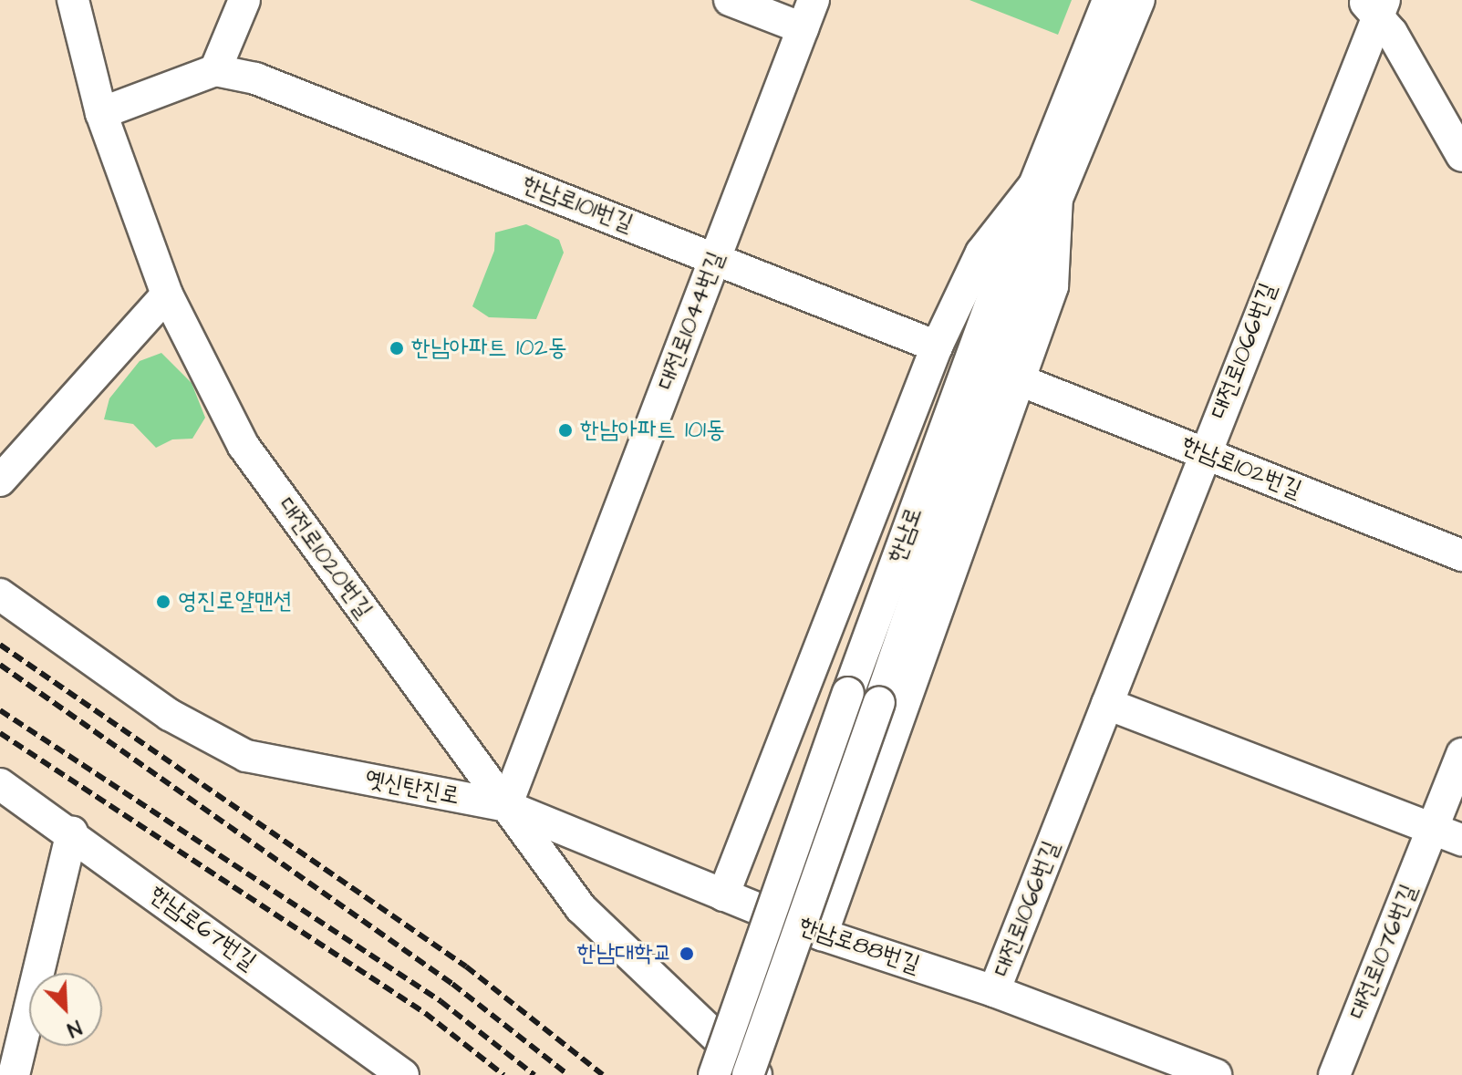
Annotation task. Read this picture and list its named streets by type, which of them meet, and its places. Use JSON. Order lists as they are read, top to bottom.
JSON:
{
  "streets": {
    "street": [
      "한남로101번길",
      "대전로1044번길",
      "대전로1066번길",
      "한남로102번길",
      "한남로",
      "대전로1020번길",
      "옛신탄진로",
      "한남로67번길",
      "한남로88번길",
      "대전로1076번길"
    ]
  },
  "crossings": [
    ["한남로101번길", "대전로1044번길"],
    ["대전로1044번길", "대전로1020번길"],
    ["대전로1044번길", "옛신탄진로"],
    ["대전로1044번길", "한남로88번길"],
    ["대전로1066번길", "한남로102번길"],
    ["대전로1066번길", "한남로88번길"],
    ["대전로1020번길", "옛신탄진로"],
    ["대전로1020번길", "한남로88번길"],
    ["옛신탄진로", "한남로88번길"]
  ],
  "places": [
    "한남아파트 102동",
    "한남아파트 101동",
    "영진로얄맨션",
    "한남대학교"
  ],
  "north": "bottom right"
}
